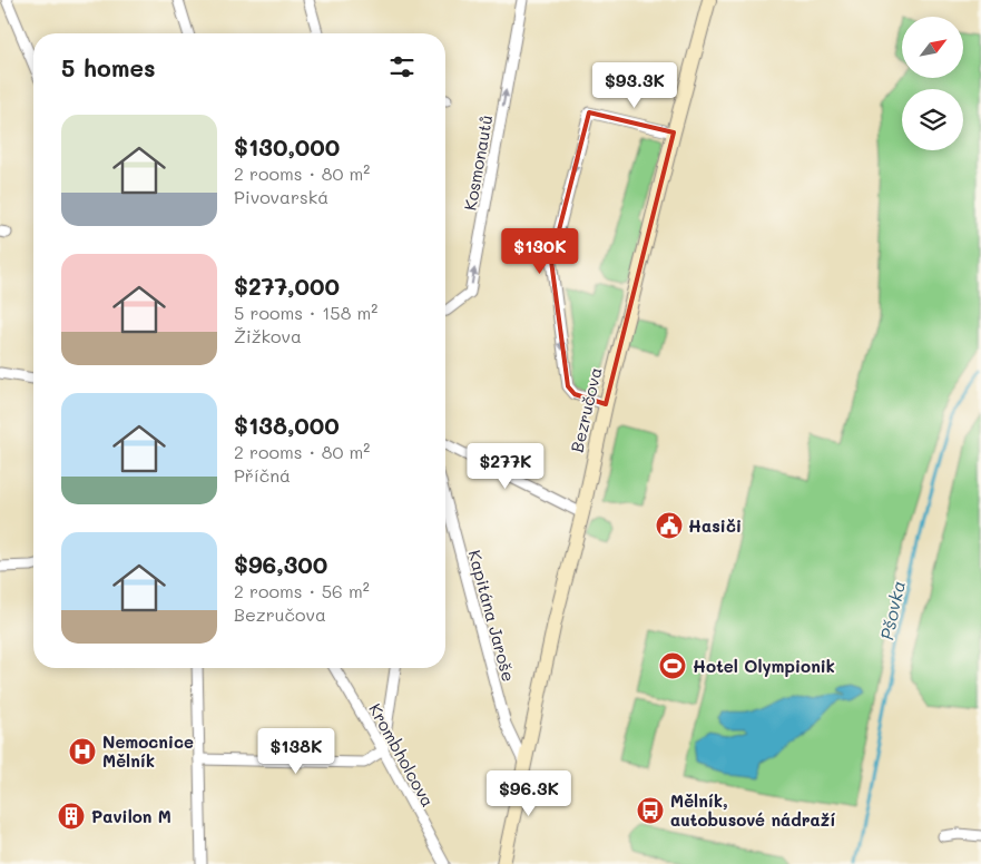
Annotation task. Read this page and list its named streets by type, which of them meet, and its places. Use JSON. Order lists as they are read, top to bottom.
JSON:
{
  "streets": {
    "street": [
      "Kosmonautů",
      "Bezručova",
      "Kapitána Jaroše",
      "Krombholcova"
    ]
  },
  "crossings": [
    ["Bezručova", "Kapitána Jaroše"]
  ],
  "one_way": ["Kosmonautů"],
  "water": ["Pšovka"],
  "places": {
    "public building": ["Hasiči"],
    "sports": ["Hotel Olympionik"],
    "hospital": ["Nemocnice Mělník"],
    "bus stop": ["Mělník, autobusové nádraží"],
    "building": ["Pavilon M"]
  },
  "north": "top right",
  "page": {
    "heading": "5 homes",
    "price": [
      "$93.3K",
      "$130K",
      "$277K",
      "$138K",
      "$96.3K"
    ],
    "list": [
      {
        "name": "$130,000",
        "note": "2 rooms · 80 m² · Pivovarská"
      },
      {
        "name": "$277,000",
        "note": "5 rooms · 158 m² · Žižkova"
      },
      {
        "name": "$138,000",
        "note": "2 rooms · 80 m² · Příčná"
      },
      {
        "name": "$96,300",
        "note": "2 rooms · 56 m² · Bezručova"
      }
    ]
  }
}
